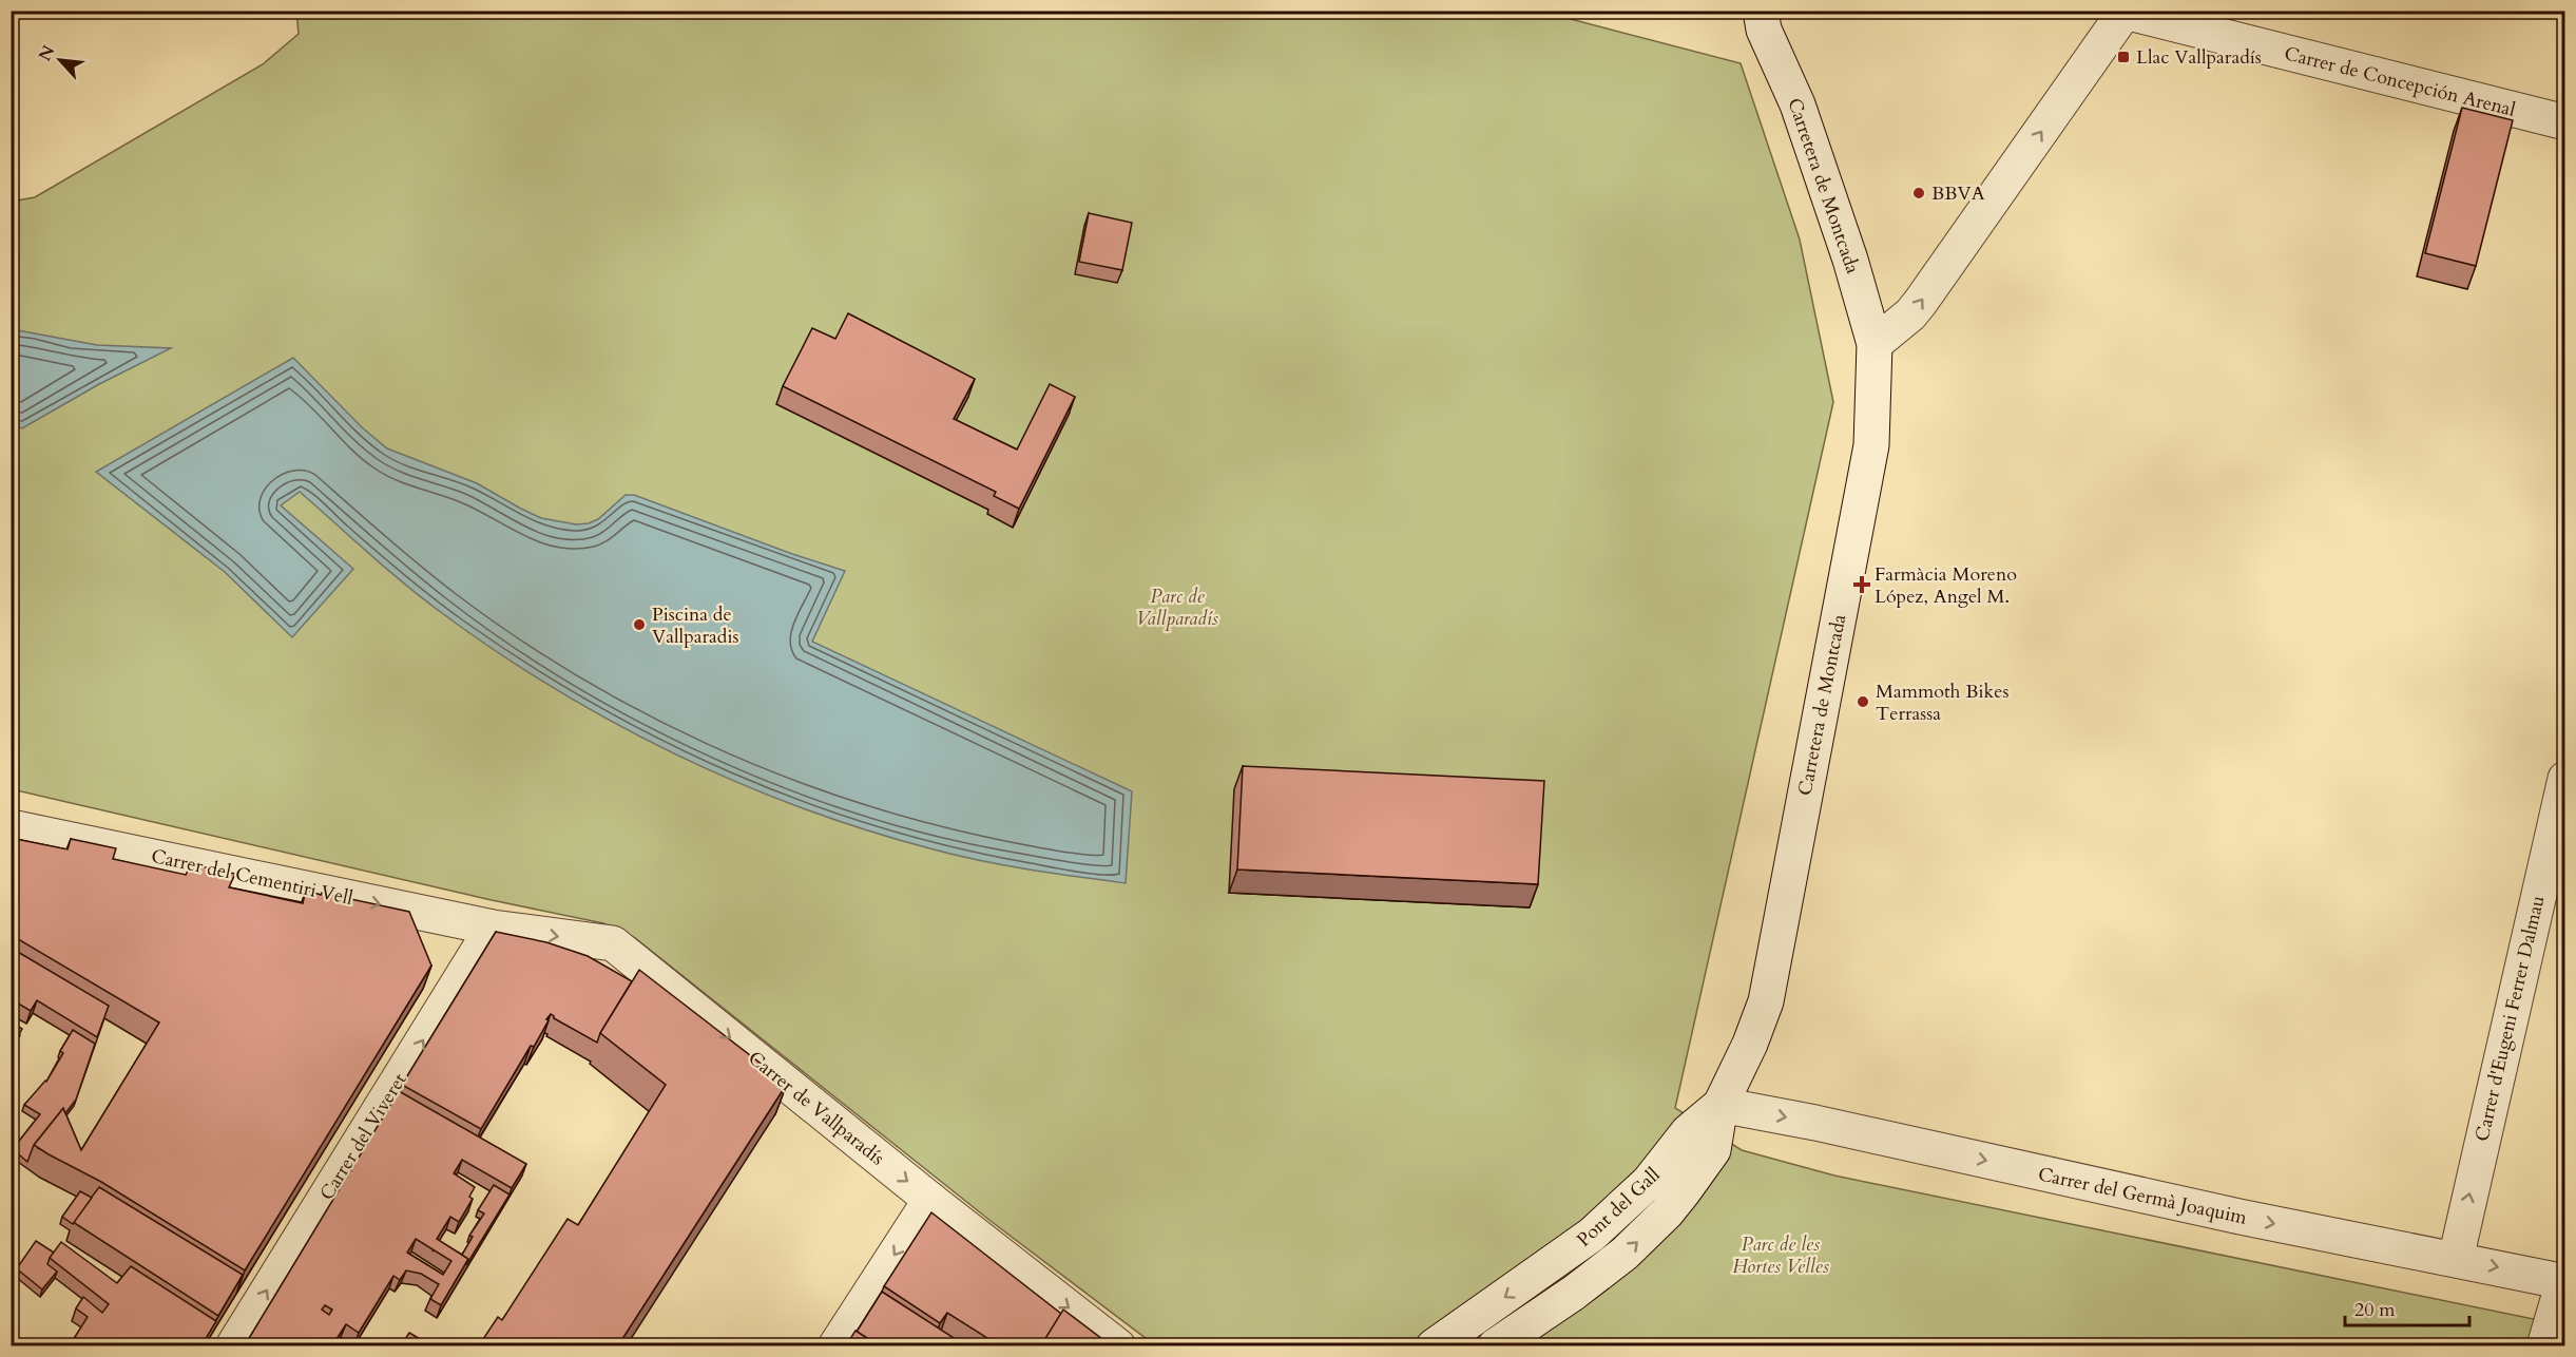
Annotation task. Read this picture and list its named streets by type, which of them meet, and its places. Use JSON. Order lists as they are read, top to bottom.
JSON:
{
  "streets": {
    "street": [
      "Carrer de Concepción Arenal",
      "Carretera de Montcada",
      "Carrer del Cementiri Vell",
      "Carrer d'Eugeni Ferrer Dalmau",
      "Carrer de Vallparadís",
      "Carrer del Viveret",
      "Carrer del Germà Joaquim",
      "Pont del Gall"
    ]
  },
  "crossings": [
    ["Carretera de Montcada", "Carrer del Germà Joaquim"],
    ["Carretera de Montcada", "Pont del Gall"],
    ["Carrer del Cementiri Vell", "Carrer de Vallparadís"],
    ["Carrer del Cementiri Vell", "Carrer del Viveret"],
    ["Carrer d'Eugeni Ferrer Dalmau", "Carrer del Germà Joaquim"],
    ["Carrer de Vallparadís", "Carrer del Viveret"]
  ],
  "one_way": [
    "Carrer del Cementiri Vell",
    "Carrer d'Eugeni Ferrer Dalmau",
    "Carrer de Vallparadís",
    "Carrer del Viveret",
    "Carrer del Germà Joaquim"
  ],
  "parks": ["Parc de Vallparadís", "Parc de les Hortes Velles"],
  "places": {
    "transit": ["Llac Vallparadís"],
    "other": ["BBVA", "Piscina de Vallparadis", "Mammoth Bikes Terrassa"],
    "health": ["Farmàcia Moreno López, Angel M."]
  },
  "scale_bar": "20 m",
  "north": "top left"
}
